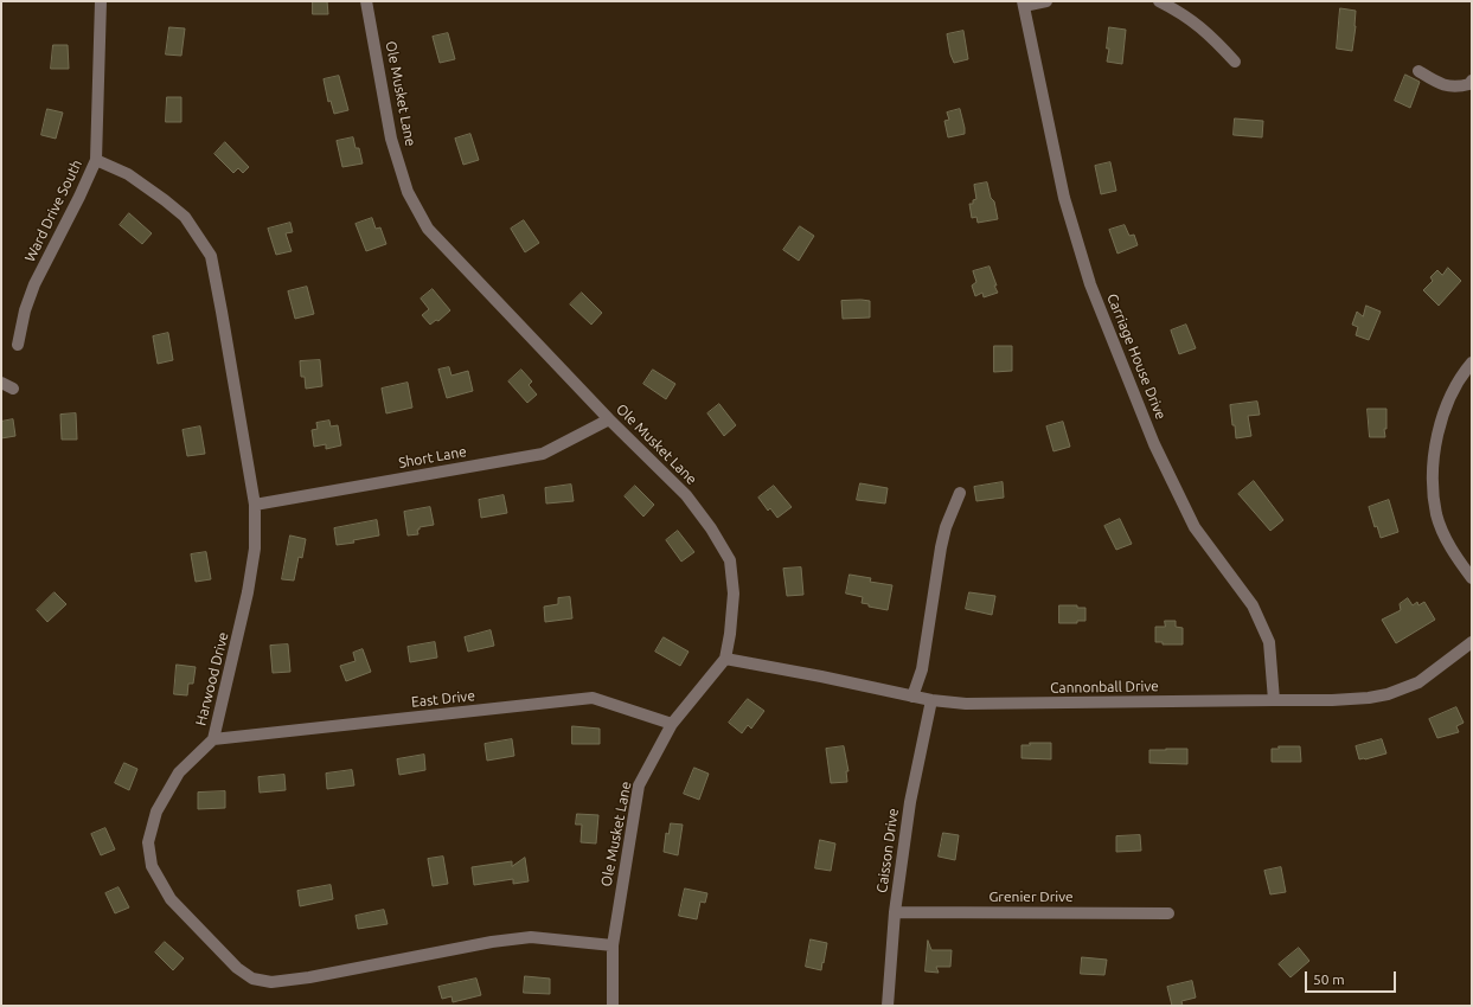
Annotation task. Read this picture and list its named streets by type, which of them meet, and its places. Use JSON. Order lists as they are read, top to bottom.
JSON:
{
  "streets": {
    "street": [
      "Ole Musket Lane",
      "Ward Drive South",
      "Carriage House Drive",
      "Short Lane",
      "Harwood Drive",
      "Cannonball Drive",
      "East Drive",
      "Caisson Drive",
      "Grenier Drive"
    ]
  },
  "crossings": [
    ["Ole Musket Lane", "Short Lane"],
    ["Ole Musket Lane", "Harwood Drive"],
    ["Ole Musket Lane", "Cannonball Drive"],
    ["Ole Musket Lane", "East Drive"],
    ["Ward Drive South", "Harwood Drive"],
    ["Carriage House Drive", "Cannonball Drive"],
    ["Short Lane", "Harwood Drive"],
    ["Harwood Drive", "East Drive"],
    ["Cannonball Drive", "Caisson Drive"],
    ["Caisson Drive", "Grenier Drive"]
  ],
  "scale_bar": "50 m"
}
